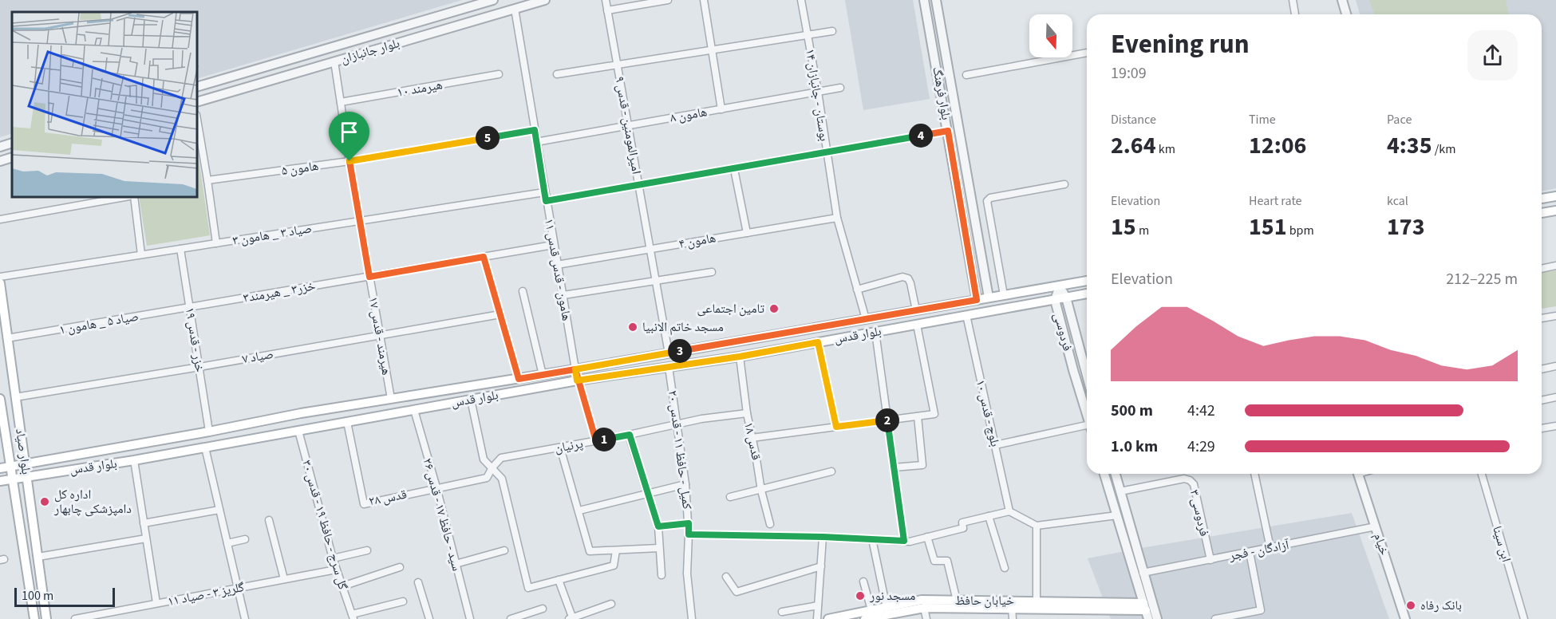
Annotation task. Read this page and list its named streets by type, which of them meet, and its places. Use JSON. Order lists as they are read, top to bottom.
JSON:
{
  "streets": {
    "main road": ["بلوار قدس", "بلوار صیاد", "خیابان حافظ"],
    "street": [
      "بلوار جانبازان",
      "هیرمند ۱۰",
      "بلوار فرهنگ",
      "بوستان - جانبازان ۱۴",
      "هامون ۸",
      "امیرالمومنین - قدس ۹",
      "هامون ۵",
      "صیاد ۳ _ هامون ۳",
      "هامون ۴",
      "هامون - قدس قدس ۱۱",
      "خزر۳ _ هیرمند۳",
      "صیاد ۵ _ هامون ۱",
      "فردوسی",
      "هیرمند - قدس ۱۷",
      "خزر - قدس ۱۹",
      "صیاد ۷",
      "بلوچ - قدس ۱۰",
      "قدس ۱۸",
      "پرنیان",
      "کمیل - حافظ ۱۱ - قدس ۲۰",
      "قدس ۲۸",
      "فردوسی ۳",
      "سید - حافظ ۱۷ - قدس ۲۶",
      "گل سرج - حافظ ۱۹ - قدس ۳۰",
      "خیام",
      "ابن سینا",
      "آزادگان - فجر",
      "گلریز ۳ - صیاد ۱۱"
    ]
  },
  "crossings": [
    ["بلوار جانبازان", "هامون - قدس قدس ۱۱"],
    ["بلوار جانبازان", "هیرمند - قدس ۱۷"],
    ["هیرمند ۱۰", "هیرمند - قدس ۱۷"],
    ["بلوار فرهنگ", "بلوار قدس"],
    ["بوستان - جانبازان ۱۴", "هامون ۸"],
    ["بوستان - جانبازان ۱۴", "هامون ۴"],
    ["بوستان - جانبازان ۱۴", "بلوار قدس"],
    ["هامون ۸", "امیرالمومنین - قدس ۹"],
    ["هامون ۸", "هامون - قدس قدس ۱۱"],
    ["امیرالمومنین - قدس ۹", "هامون ۴"],
    ["امیرالمومنین - قدس ۹", "بلوار قدس"],
    ["هامون ۵", "هامون - قدس قدس ۱۱"],
    ["هامون ۵", "هیرمند - قدس ۱۷"],
    ["صیاد ۳ _ هامون ۳", "هامون - قدس قدس ۱۱"],
    ["صیاد ۳ _ هامون ۳", "هیرمند - قدس ۱۷"],
    ["صیاد ۳ _ هامون ۳", "خزر - قدس ۱۹"],
    ["هامون ۴", "هامون - قدس قدس ۱۱"],
    ["هامون - قدس قدس ۱۱", "بلوار قدس"],
    ["هامون - قدس قدس ۱۱", "پرنیان"],
    ["خزر۳ _ هیرمند۳", "صیاد ۵ _ هامون ۱"],
    ["خزر۳ _ هیرمند۳", "هیرمند - قدس ۱۷"],
    ["خزر۳ _ هیرمند۳", "خزر - قدس ۱۹"],
    ["صیاد ۵ _ هامون ۱", "خزر - قدس ۱۹"],
    ["صیاد ۵ _ هامون ۱", "بلوار صیاد"],
    ["فردوسی", "بلوار قدس"],
    ["بلوار قدس", "هیرمند - قدس ۱۷"],
    ["بلوار قدس", "خزر - قدس ۱۹"],
    ["بلوار قدس", "بلوچ - قدس ۱۰"],
    ["بلوار قدس", "قدس ۱۸"],
    ["بلوار قدس", "کمیل - حافظ ۱۱ - قدس ۲۰"],
    ["بلوار قدس", "بلوار صیاد"],
    ["بلوار قدس", "قدس ۲۸"],
    ["بلوار قدس", "سید - حافظ ۱۷ - قدس ۲۶"],
    ["بلوار قدس", "گل سرج - حافظ ۱۹ - قدس ۳۰"],
    ["هیرمند - قدس ۱۷", "صیاد ۷"],
    ["خزر - قدس ۱۹", "صیاد ۷"],
    ["صیاد ۷", "بلوار صیاد"],
    ["قدس ۱۸", "پرنیان"],
    ["پرنیان", "کمیل - حافظ ۱۱ - قدس ۲۰"],
    ["پرنیان", "قدس ۲۸"],
    ["پرنیان", "سید - حافظ ۱۷ - قدس ۲۶"],
    ["قدس ۲۸", "سید - حافظ ۱۷ - قدس ۲۶"],
    ["فردوسی ۳", "آزادگان - فجر"],
    ["گل سرج - حافظ ۱۹ - قدس ۳۰", "گلریز ۳ - صیاد ۱۱"],
    ["خیام", "آزادگان - فجر"]
  ],
  "places": [
    "تامین اجتماعی",
    "مسجد خاتم الانبیا",
    "اداره کل دامپزشکی چابهار",
    "مسجد نور",
    "بانک رفاه"
  ],
  "scale_bar": "100 m",
  "north": "bottom",
  "page": {
    "heading": ["Evening run", "19:09"],
    "stats": [
      ["Distance", "2.64 km"],
      ["Time", "12:06"],
      ["Pace", "4:35 /km"],
      ["Elevation", "15 m"],
      ["Heart rate", "151 bpm"],
      ["kcal", "173"]
    ],
    "pins": [
      "4",
      "5",
      "3",
      "2",
      "1"
    ],
    "chart": ["Elevation", "212–225 m"],
    "list": [
      {
        "name": "500 m",
        "note": "4:42"
      },
      {
        "name": "1.0 km",
        "note": "4:29"
      }
    ],
    "scale": "100 m"
  }
}
